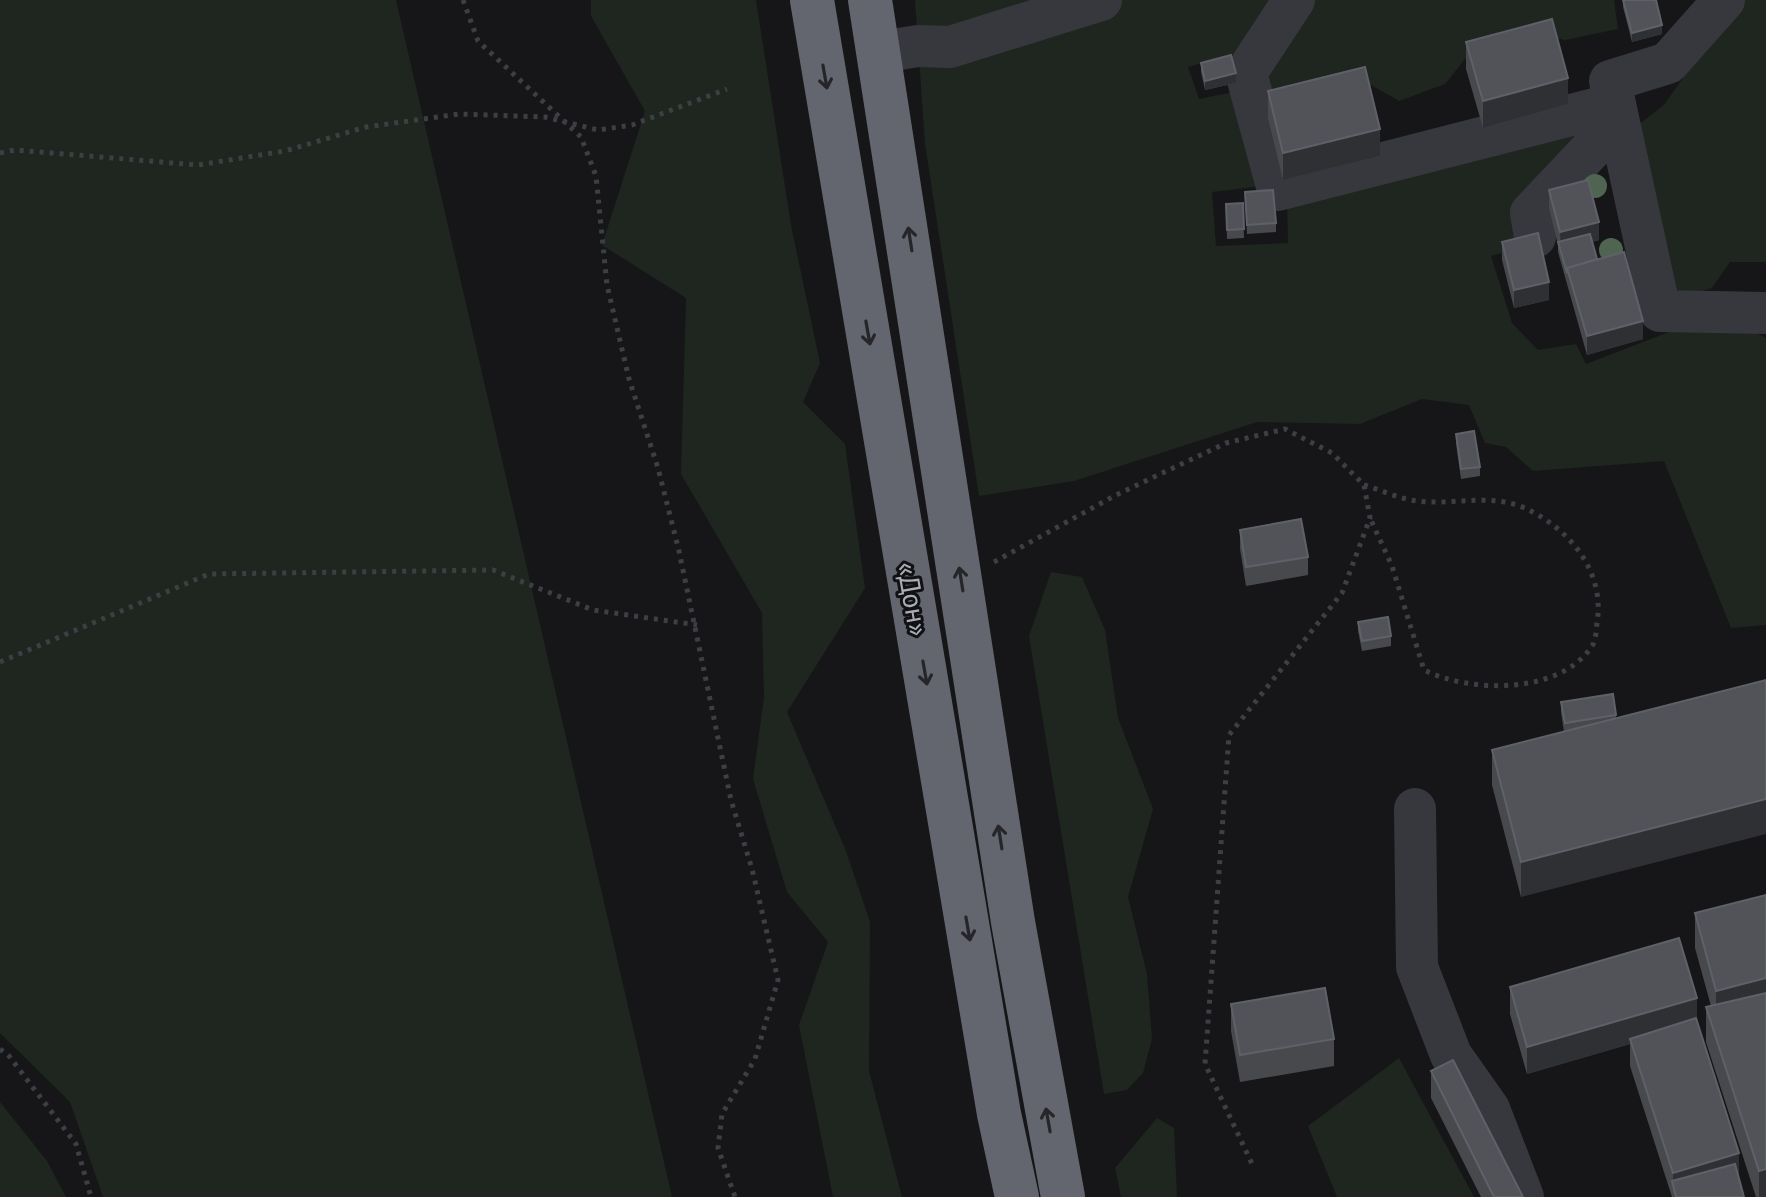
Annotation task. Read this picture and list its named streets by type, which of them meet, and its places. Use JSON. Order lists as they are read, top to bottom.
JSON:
{
  "streets": {
    "highway": ["«Дон»"]
  }
}
